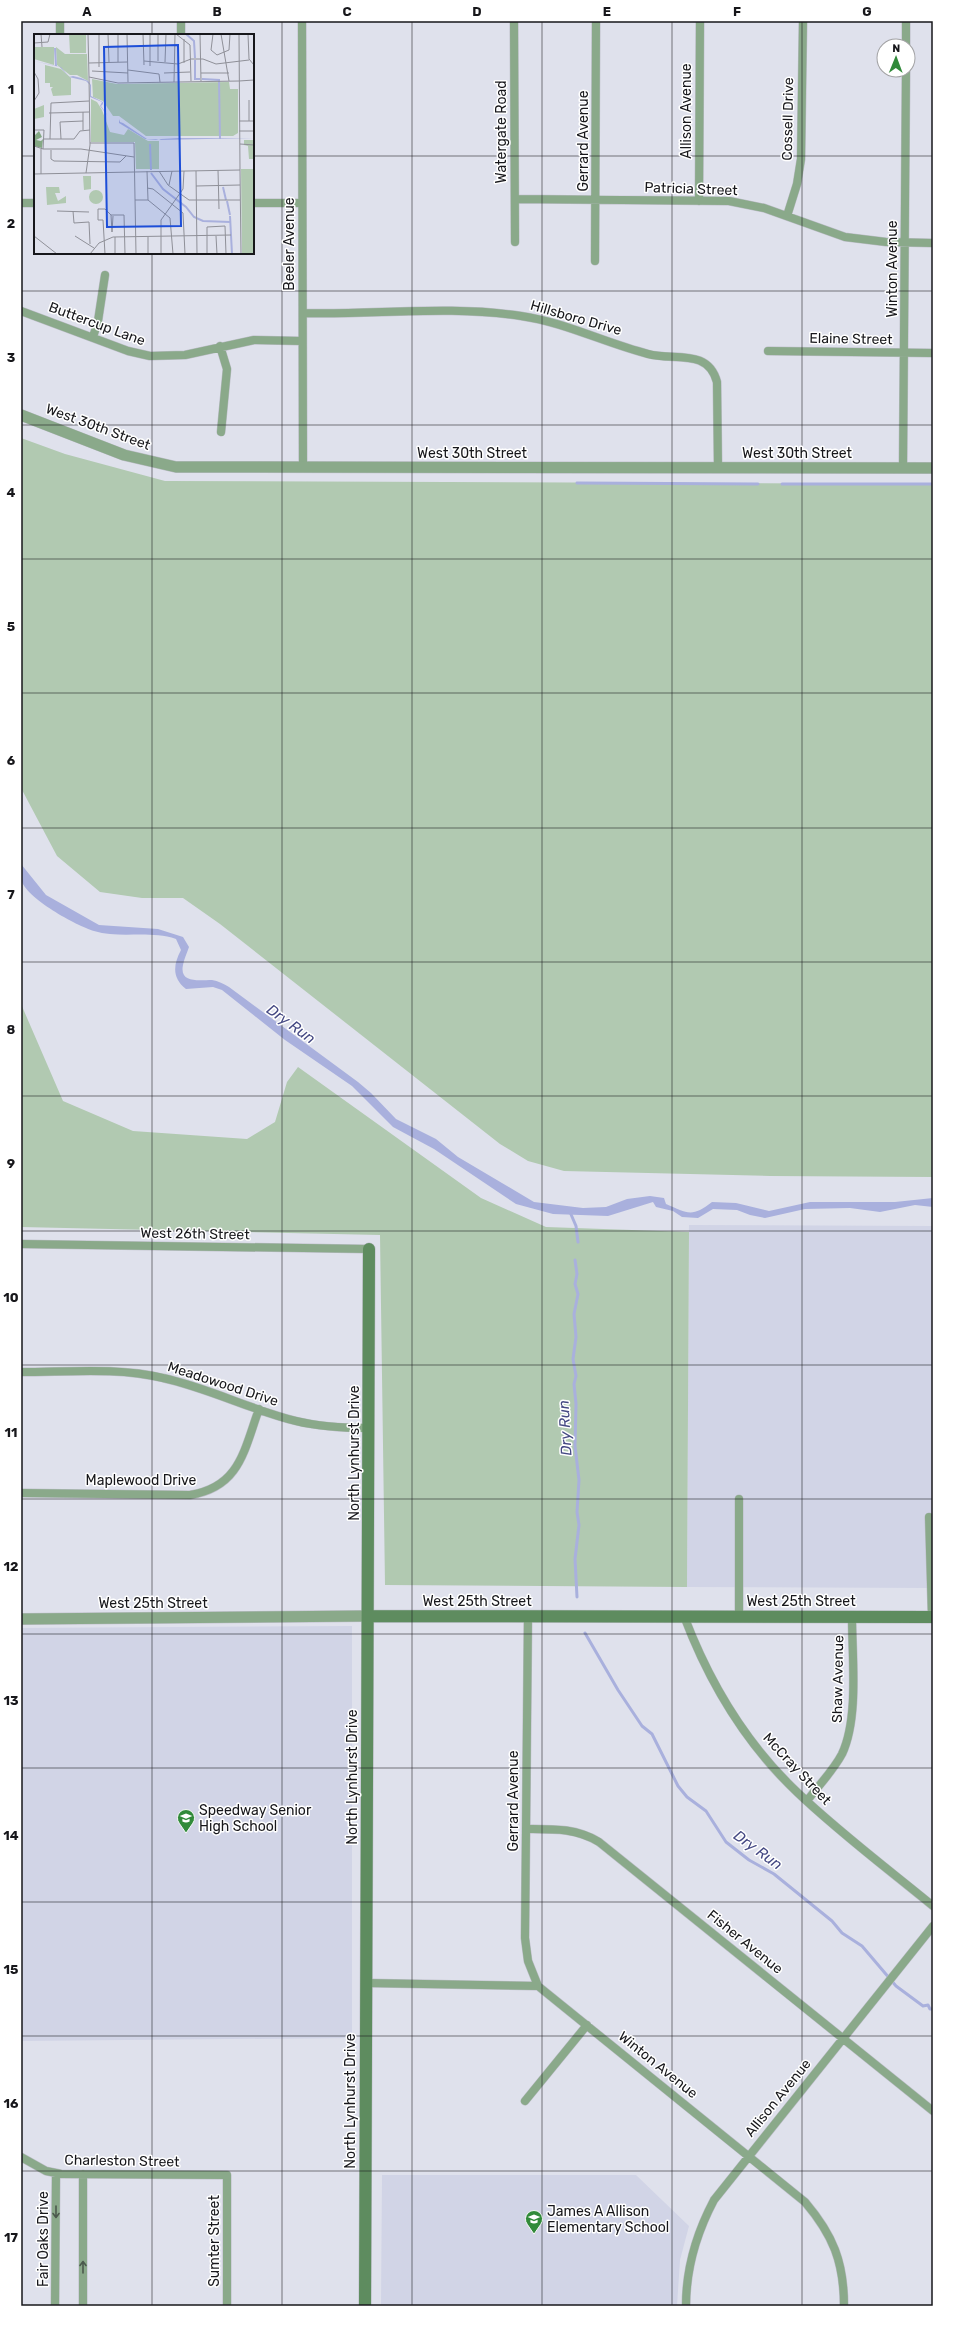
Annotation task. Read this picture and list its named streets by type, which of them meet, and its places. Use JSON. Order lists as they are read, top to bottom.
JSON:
{
  "streets": {
    "main road": ["North Lynhurst Drive", "West 25th Street"],
    "street": [
      "Allison Avenue",
      "Cossell Drive",
      "Watergate Road",
      "Gerrard Avenue",
      "Patricia Street",
      "Beeler Avenue",
      "Winton Avenue",
      "Hillsboro Drive",
      "Buttercup Lane",
      "Elaine Street",
      "West 30th Street",
      "West 26th Street",
      "Meadowood Drive",
      "Maplewood Drive",
      "Shaw Avenue",
      "McCray Street",
      "Fisher Avenue",
      "Charleston Street",
      "Fair Oaks Drive",
      "Sumter Street"
    ]
  },
  "crossings": [
    ["Allison Avenue", "Patricia Street"],
    ["Allison Avenue", "Winton Avenue"],
    ["Allison Avenue", "Fisher Avenue"],
    ["Cossell Drive", "Patricia Street"],
    ["Watergate Road", "Patricia Street"],
    ["Gerrard Avenue", "Patricia Street"],
    ["Gerrard Avenue", "Winton Avenue"],
    ["Gerrard Avenue", "West 25th Street"],
    ["Gerrard Avenue", "Fisher Avenue"],
    ["Patricia Street", "Winton Avenue"],
    ["Beeler Avenue", "Hillsboro Drive"],
    ["Beeler Avenue", "Buttercup Lane"],
    ["Beeler Avenue", "West 30th Street"],
    ["Winton Avenue", "Elaine Street"],
    ["Winton Avenue", "West 30th Street"],
    ["Hillsboro Drive", "West 30th Street"],
    ["West 26th Street", "North Lynhurst Drive"],
    ["Meadowood Drive", "North Lynhurst Drive"],
    ["Meadowood Drive", "Maplewood Drive"],
    ["North Lynhurst Drive", "West 25th Street"],
    ["West 25th Street", "Shaw Avenue"],
    ["West 25th Street", "McCray Street"],
    ["Shaw Avenue", "McCray Street"],
    ["Charleston Street", "Fair Oaks Drive"],
    ["Charleston Street", "Sumter Street"]
  ],
  "water": ["Dry Run"],
  "places": {
    "school or university": ["Speedway Senior High School", "James A Allison Elementary School"]
  },
  "north": "top",
  "grid": {
    "columns": [
      "A",
      "B",
      "C",
      "D",
      "E",
      "F",
      "G"
    ],
    "rows": [
      "1",
      "2",
      "3",
      "4",
      "5",
      "6",
      "7",
      "8",
      "9",
      "10",
      "11",
      "12",
      "13",
      "14",
      "15",
      "16",
      "17"
    ]
  }
}
